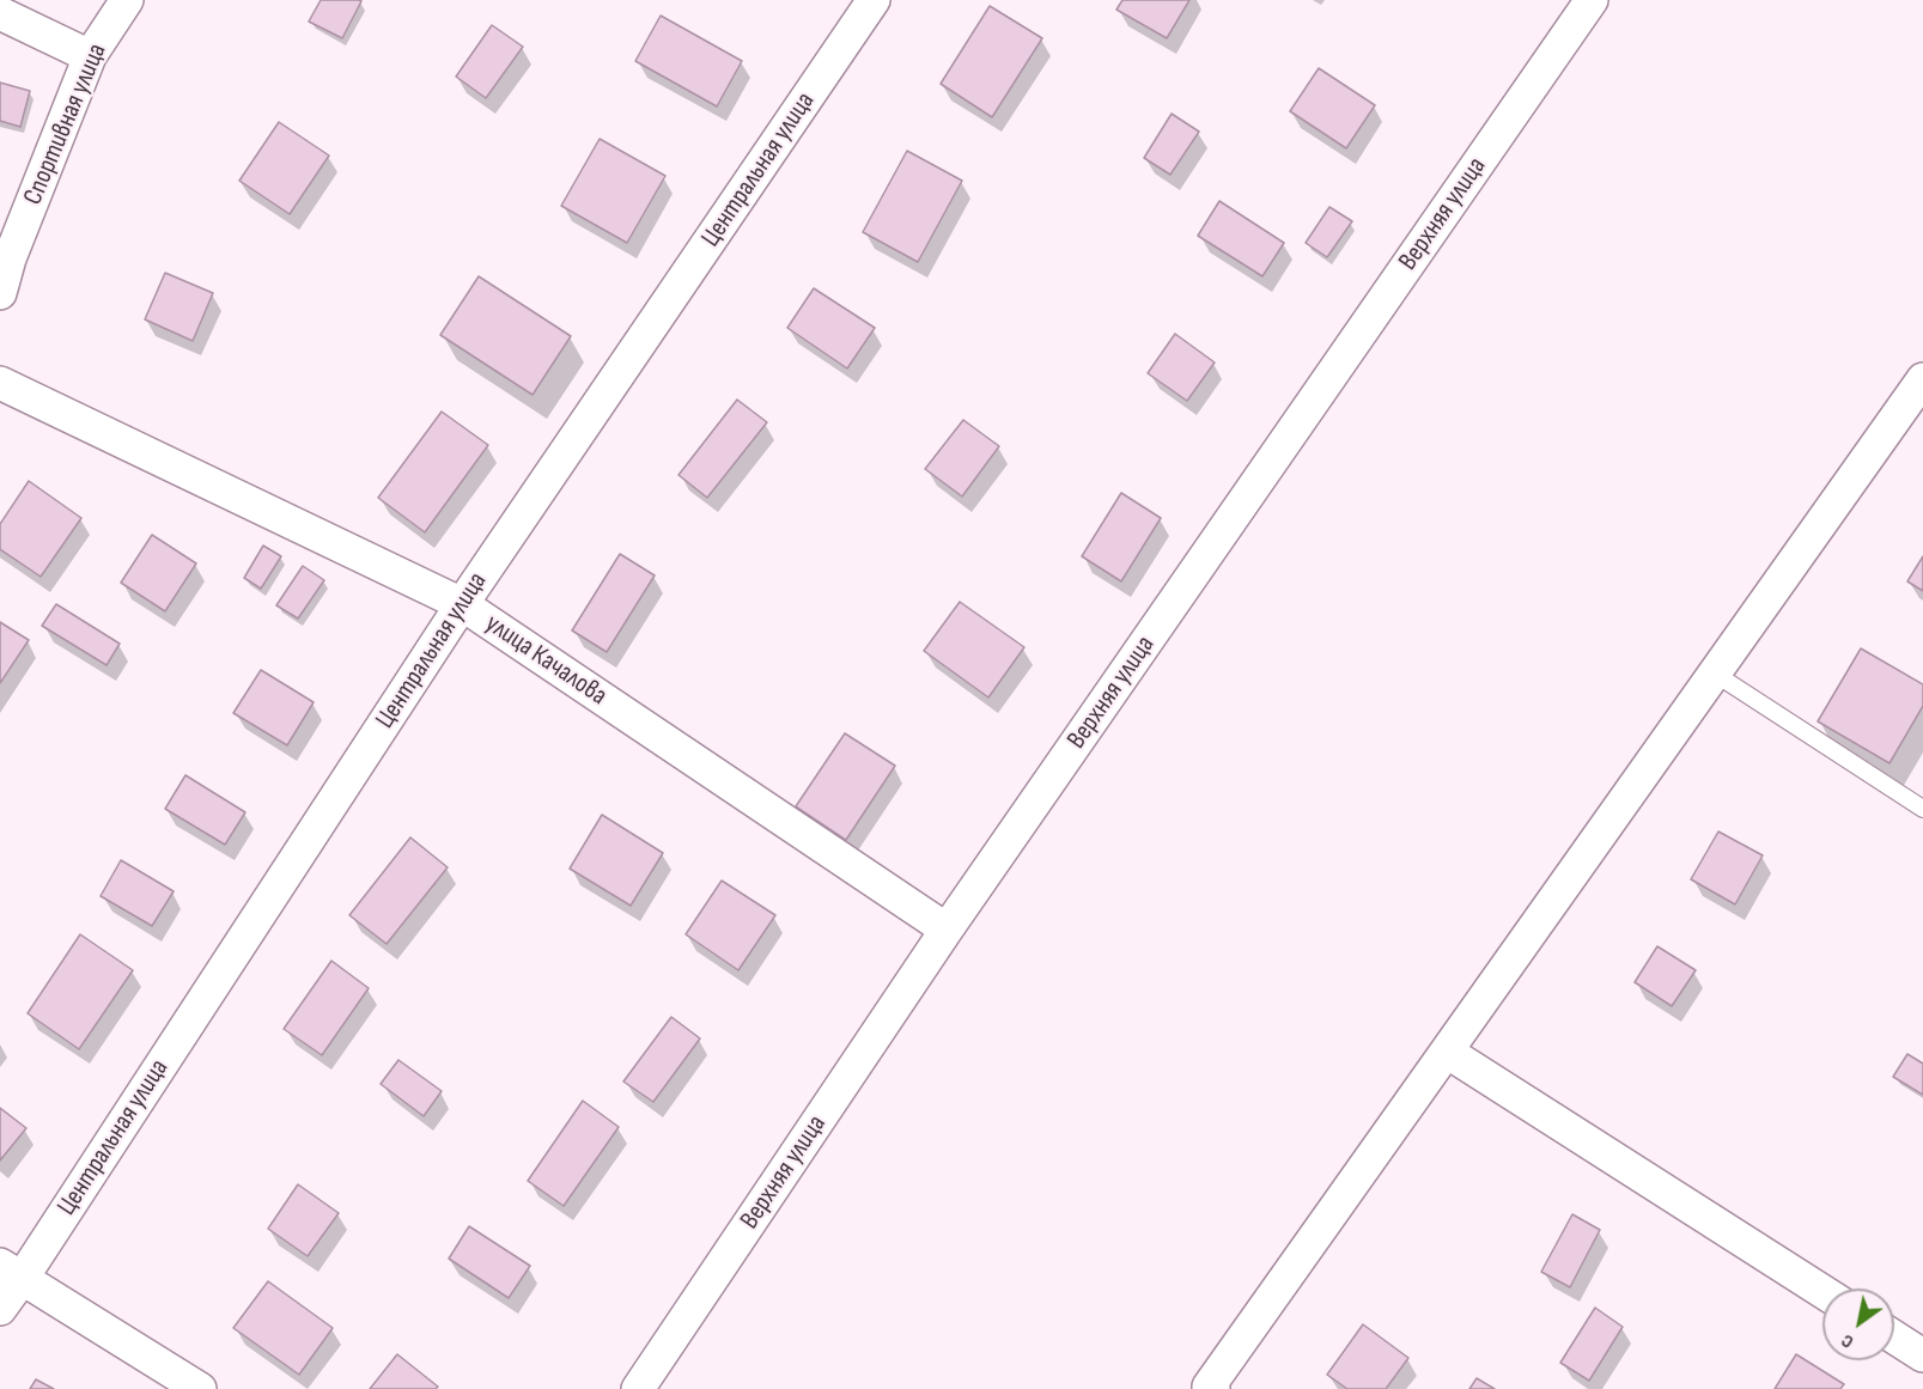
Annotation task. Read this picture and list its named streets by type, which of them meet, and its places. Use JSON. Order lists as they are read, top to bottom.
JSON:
{
  "streets": {
    "street": [
      "Спортивная улица",
      "Центральная улица",
      "Верхняя улица",
      "улица Качалова"
    ]
  },
  "crossings": [
    ["Центральная улица", "улица Качалова"],
    ["Верхняя улица", "улица Качалова"]
  ],
  "north": "bottom left"
}
